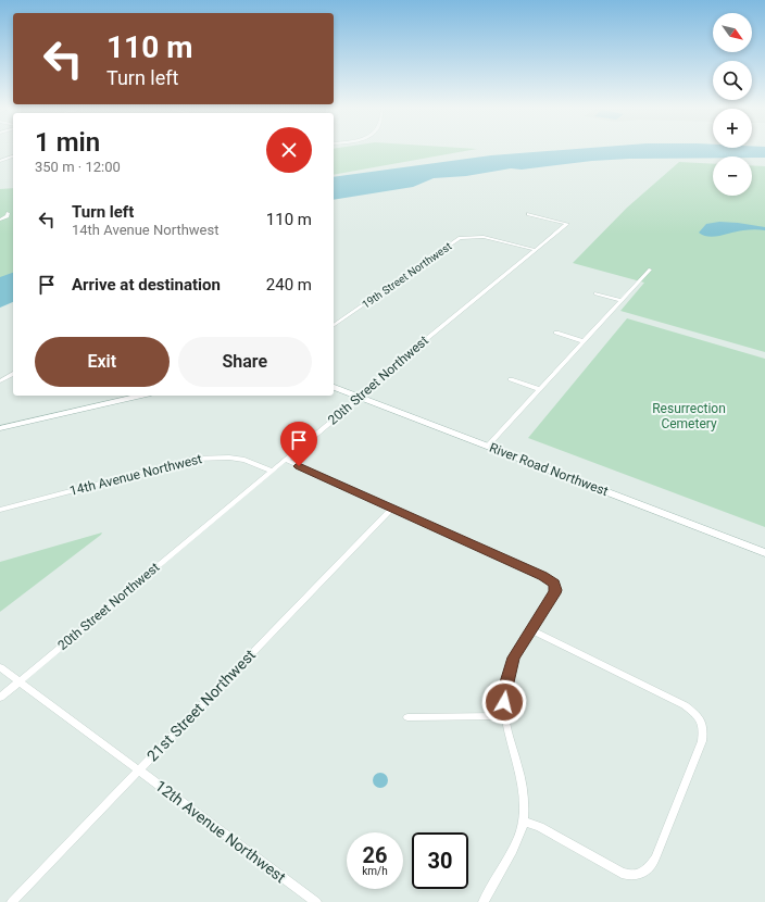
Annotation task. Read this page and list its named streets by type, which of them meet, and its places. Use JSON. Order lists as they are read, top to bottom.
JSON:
{
  "streets": {
    "street": [
      "19th Street Northwest",
      "20th Street Northwest",
      "River Road Northwest",
      "14th Avenue Northwest",
      "21st Street Northwest",
      "12th Avenue Northwest"
    ]
  },
  "crossings": [
    ["19th Street Northwest", "20th Street Northwest"],
    ["20th Street Northwest", "River Road Northwest"],
    ["20th Street Northwest", "14th Avenue Northwest"],
    ["20th Street Northwest", "12th Avenue Northwest"],
    ["21st Street Northwest", "12th Avenue Northwest"]
  ],
  "parks": ["Resurrection Cemetery"],
  "north": "bottom right",
  "page": {
    "map_buttons": ["+", "−"],
    "turn": ["110 m", "Turn left"],
    "heading": ["1 min", "350 m · 12:00"],
    "list": [
      {
        "name": "Turn left",
        "note": "14th Avenue Northwest",
        "value": "110 m"
      },
      {
        "name": "Arrive at destination",
        "value": "240 m"
      }
    ],
    "buttons": ["Exit", "Share"],
    "speed": "26 km/h",
    "limit": "30"
  }
}
